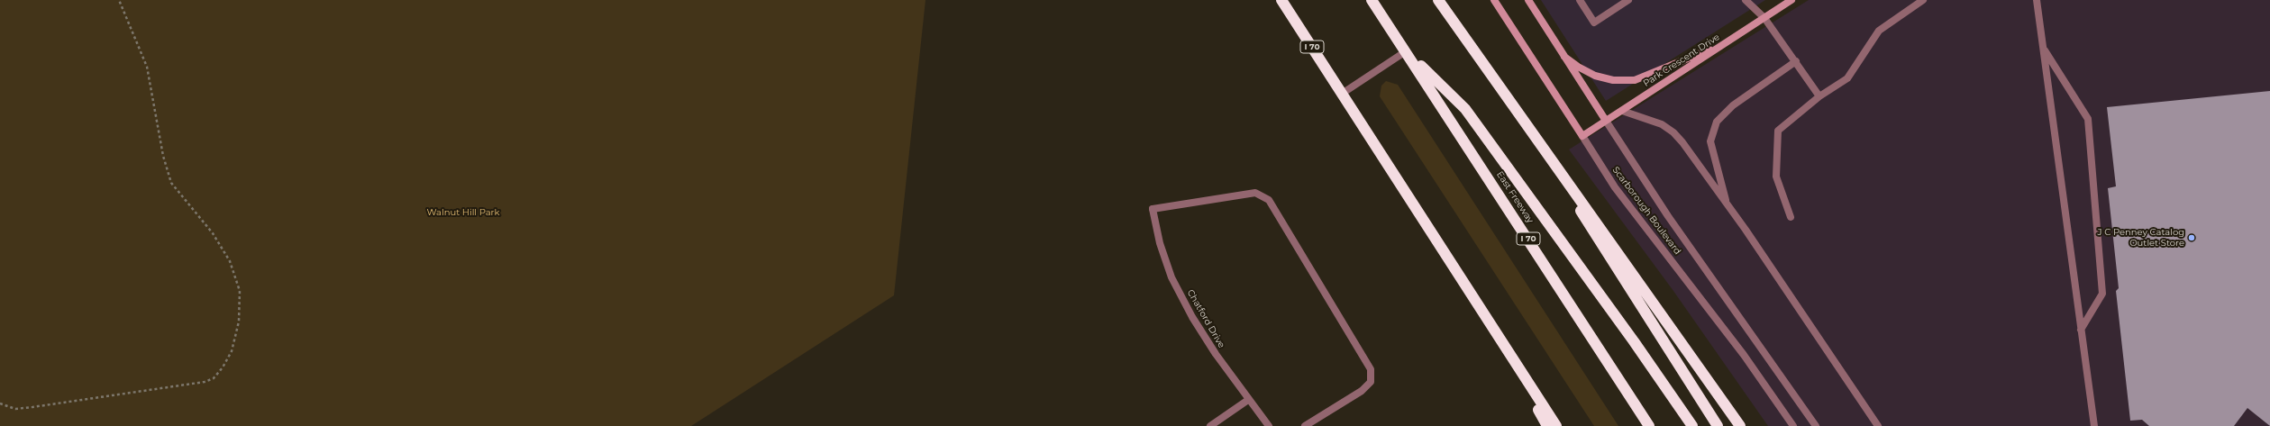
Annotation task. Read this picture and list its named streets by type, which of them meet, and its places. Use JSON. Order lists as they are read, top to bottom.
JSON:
{
  "streets": {
    "highway": ["I 70", "East Freeway"],
    "street": ["Park Crescent Drive", "Scarborough Boulevard", "Chatford Drive"]
  },
  "crossings": [
    ["Park Crescent Drive", "Scarborough Boulevard"]
  ],
  "parks": ["Walnut Hill Park"],
  "places": ["J C Penney Catalog Outlet Store"]
}
